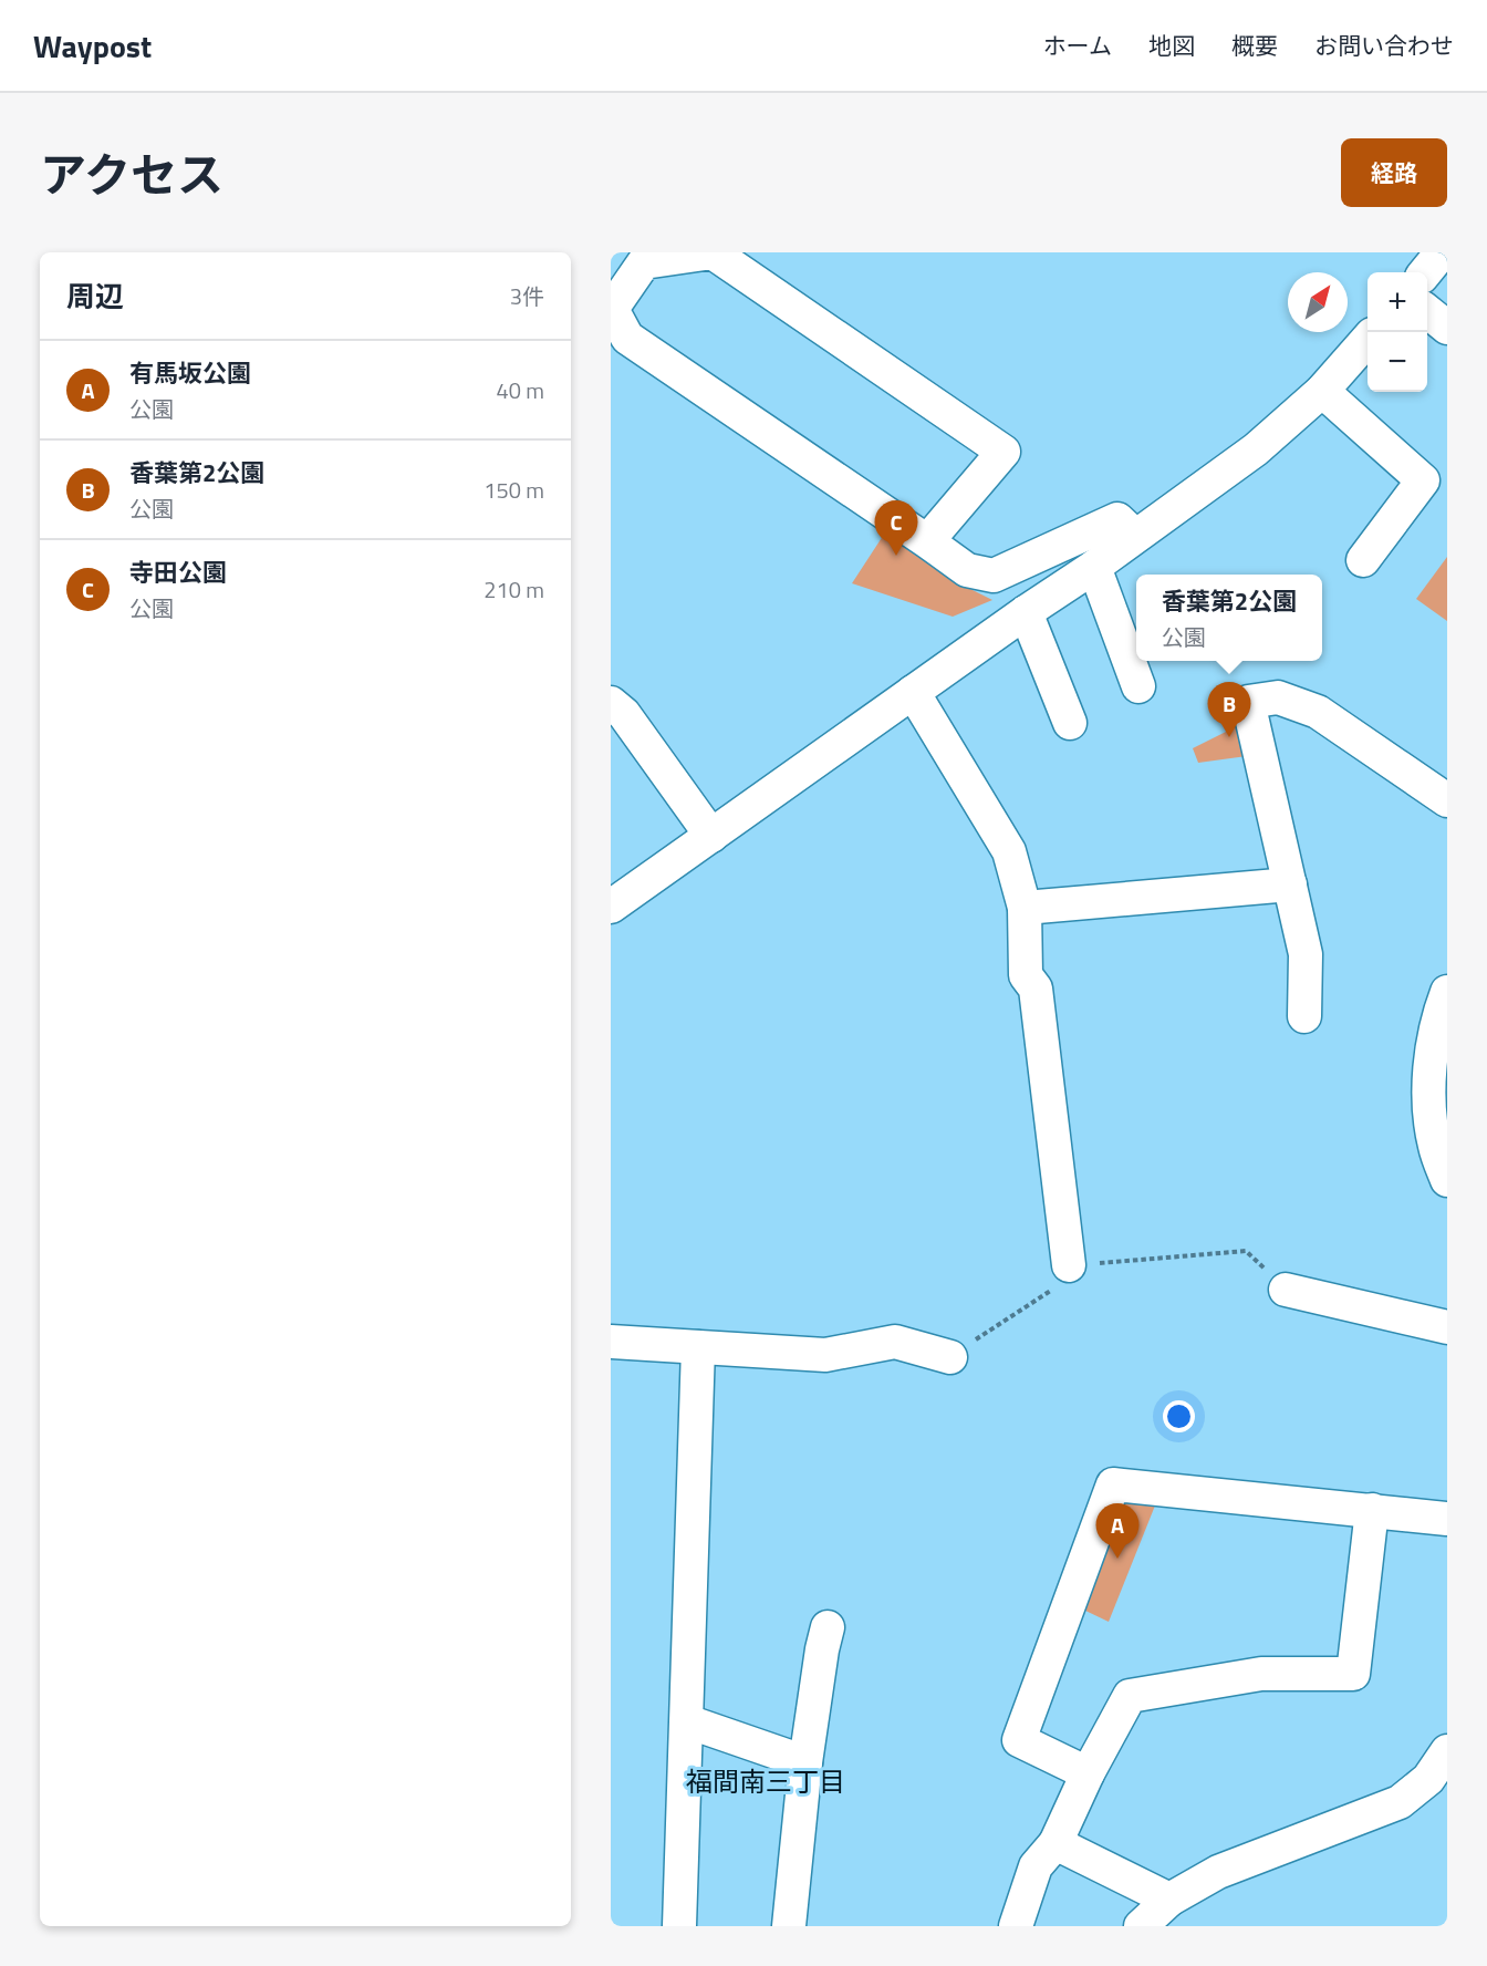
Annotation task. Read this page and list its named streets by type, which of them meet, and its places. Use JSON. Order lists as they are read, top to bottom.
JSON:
{
  "districts": ["福間南三丁目"],
  "north": "top right",
  "page": {
    "header": "Waypost",
    "nav": [
      "ホーム",
      "地図",
      "概要",
      "お問い合わせ"
    ],
    "title": "アクセス",
    "buttons": "経路",
    "heading": ["周辺", "3件"],
    "map_buttons": ["+", "−"],
    "list": [
      {
        "mark": "A",
        "name": "有馬坂公園",
        "note": "公園",
        "value": "40 m"
      },
      {
        "mark": "B",
        "name": "香葉第2公園",
        "note": "公園",
        "value": "150 m"
      },
      {
        "mark": "C",
        "name": "寺田公園",
        "note": "公園",
        "value": "210 m"
      }
    ],
    "pins": ["C", "B", "A"],
    "popup": ["香葉第2公園", "公園"]
  }
}
